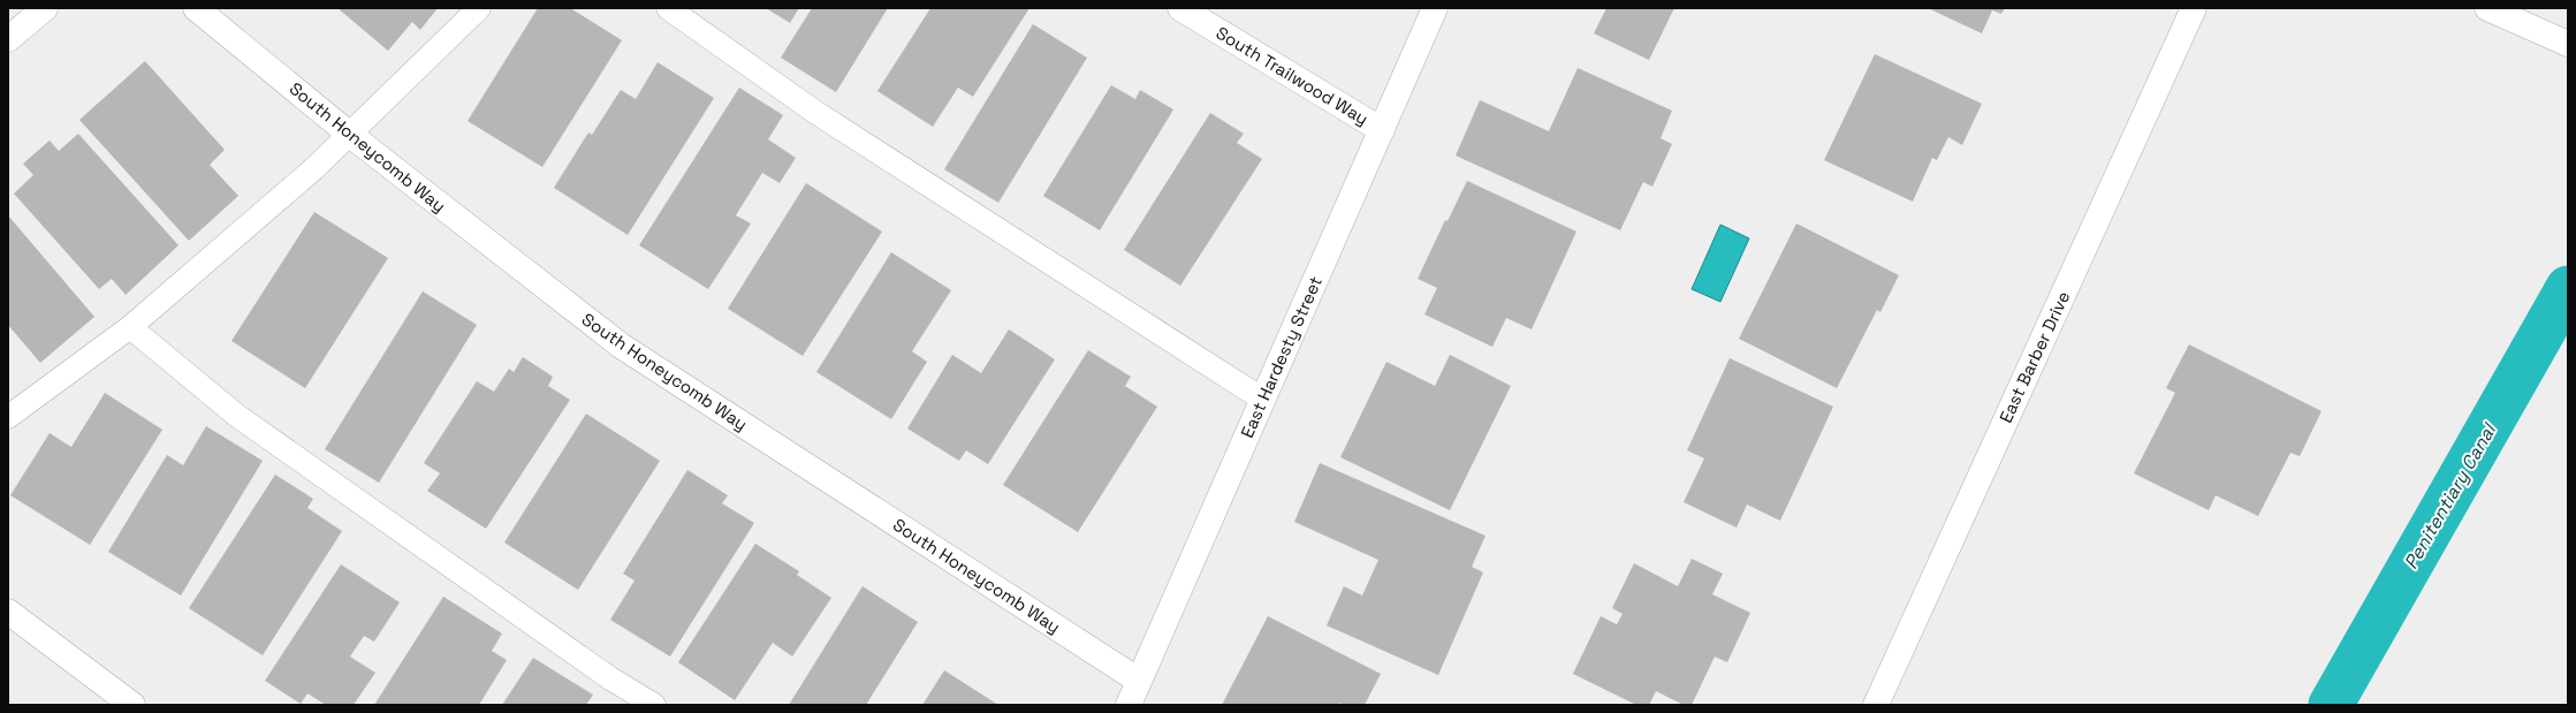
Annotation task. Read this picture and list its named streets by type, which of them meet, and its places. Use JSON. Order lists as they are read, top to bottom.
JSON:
{
  "streets": {
    "street": [
      "South Trailwood Way",
      "South Honeycomb Way",
      "East Hardesty Street",
      "East Barber Drive"
    ]
  },
  "crossings": [
    ["South Trailwood Way", "East Hardesty Street"],
    ["South Honeycomb Way", "East Hardesty Street"]
  ],
  "water": ["Penitentiary Canal"]
}
